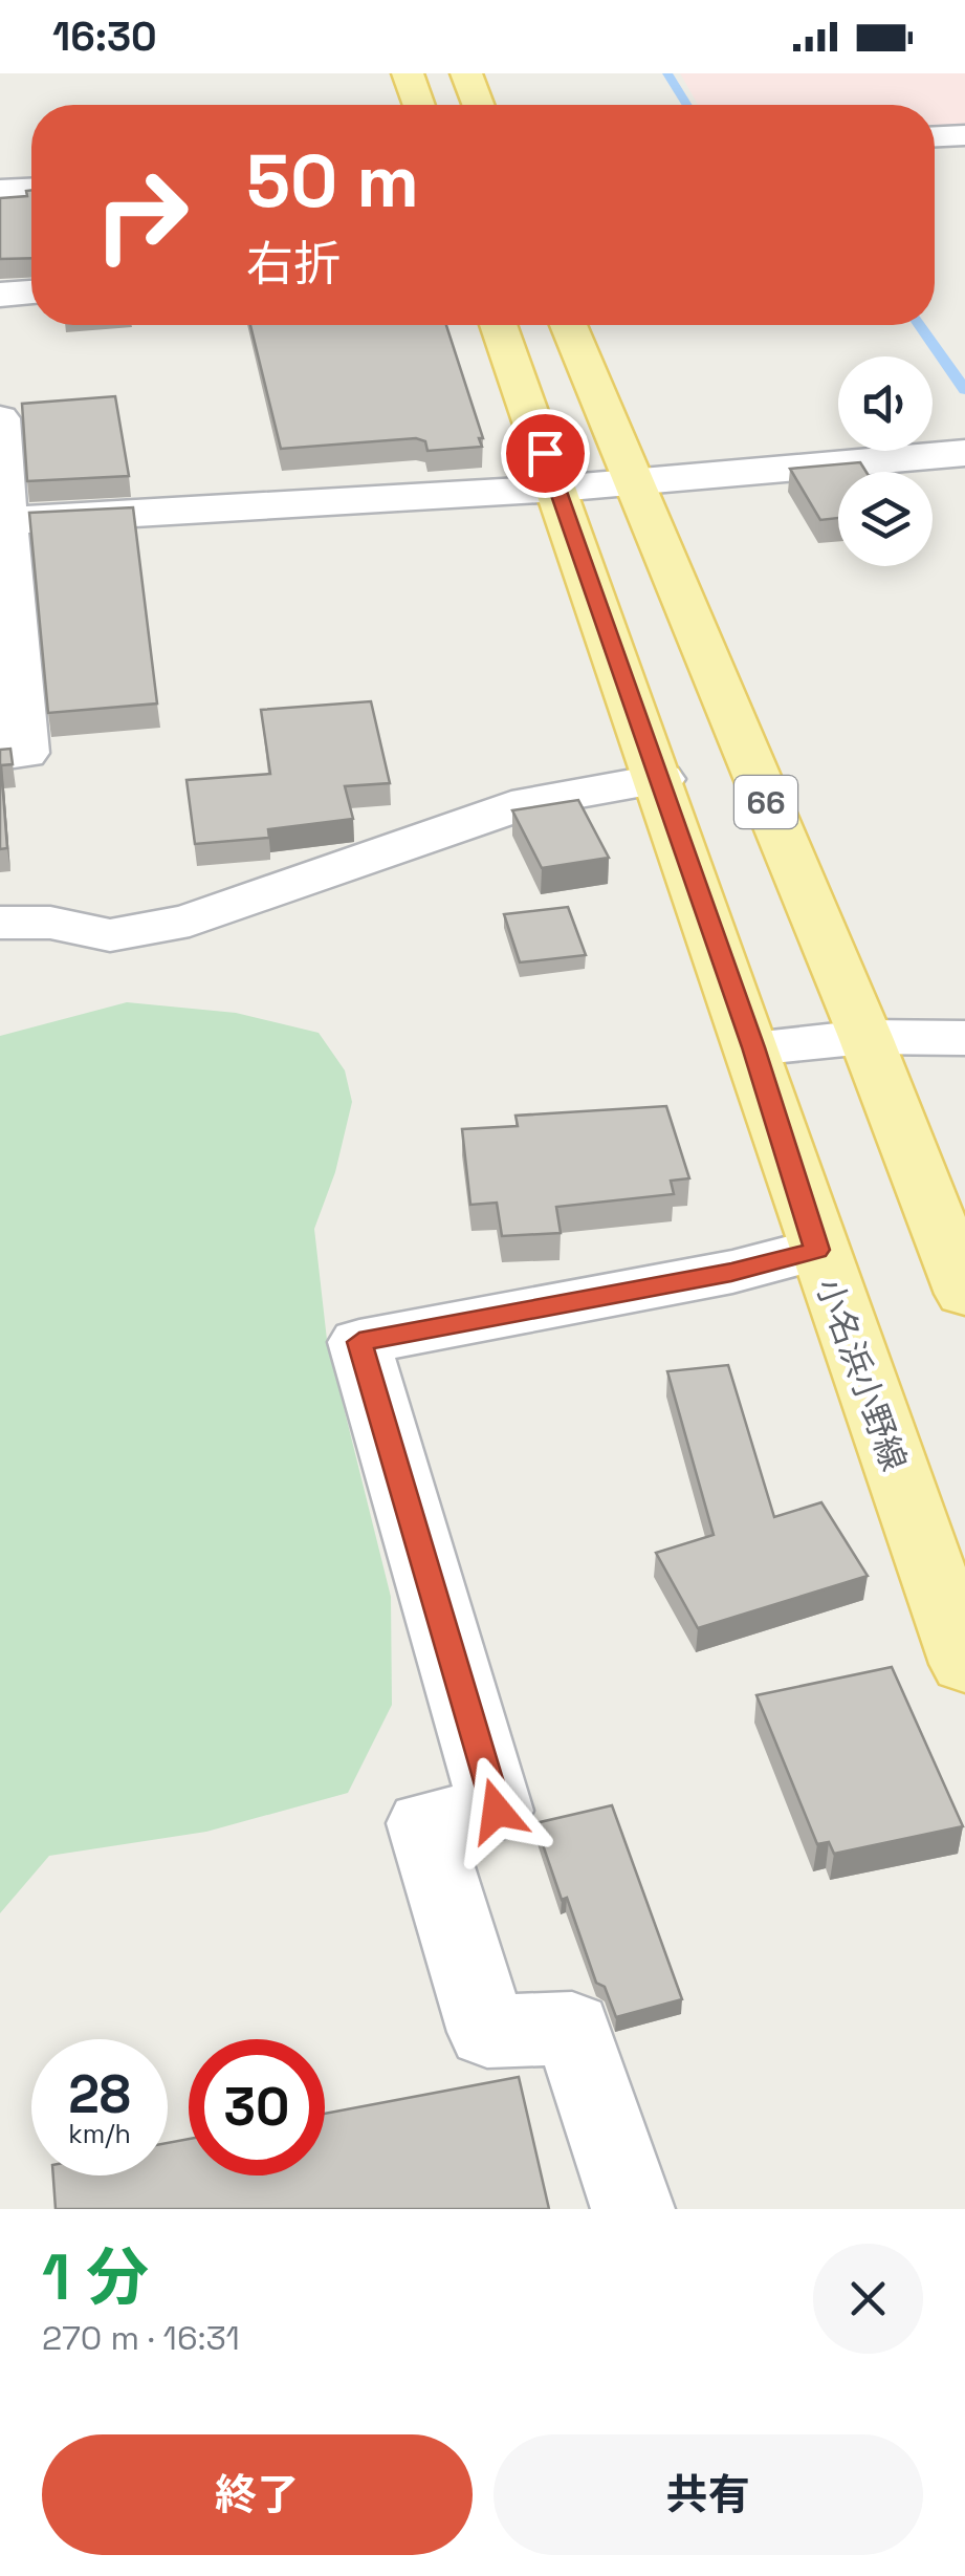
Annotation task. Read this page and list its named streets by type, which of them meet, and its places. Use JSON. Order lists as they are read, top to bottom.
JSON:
{
  "streets": {
    "main road": ["66", "小名浜小野線"]
  },
  "page": {
    "status": "16:30",
    "turn": ["50 m", "右折"],
    "speed": "28 km/h",
    "limit": "30",
    "heading": ["1 分", "270 m · 16:31"],
    "buttons": ["終了", "共有"]
  }
}
